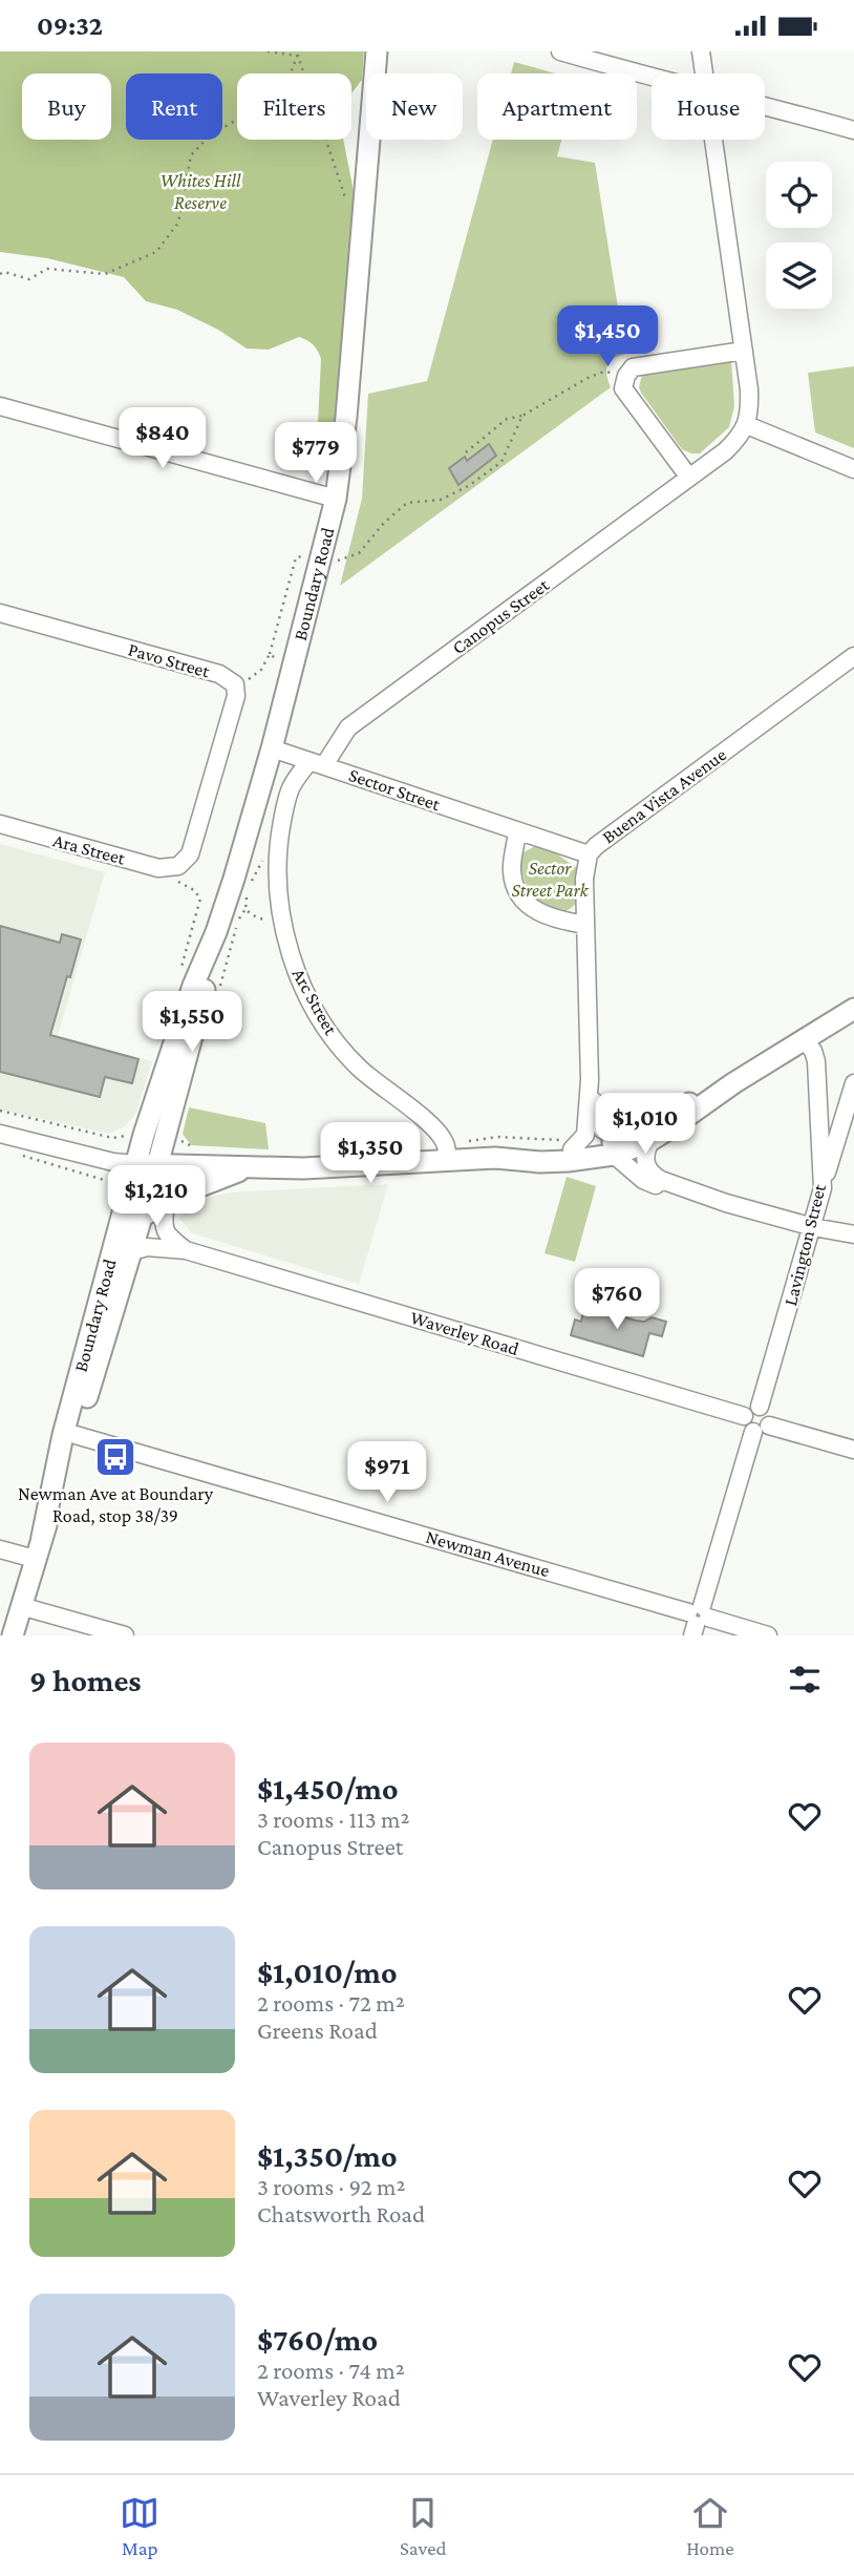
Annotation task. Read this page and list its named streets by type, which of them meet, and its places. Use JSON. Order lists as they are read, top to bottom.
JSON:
{
  "streets": {
    "main road": ["Boundary Road"],
    "street": [
      "Canopus Street",
      "Pavo Street",
      "Sector Street",
      "Buena Vista Avenue",
      "Ara Street",
      "Arc Street",
      "Lavington Street",
      "Waverley Road",
      "Newman Avenue"
    ]
  },
  "crossings": [
    ["Boundary Road", "Sector Street"],
    ["Boundary Road", "Waverley Road"],
    ["Boundary Road", "Newman Avenue"],
    ["Canopus Street", "Sector Street"],
    ["Canopus Street", "Arc Street"],
    ["Sector Street", "Buena Vista Avenue"],
    ["Sector Street", "Arc Street"],
    ["Lavington Street", "Waverley Road"]
  ],
  "parks": ["Whites Hill Reserve", "Sector Street Park"],
  "places": {
    "bus stop": ["Newman Ave at Boundary Road, stop 38/39"]
  },
  "page": {
    "status": "09:32",
    "chip": [
      "Buy",
      "Rent",
      "Filters",
      "New",
      "Apartment",
      "House"
    ],
    "price": [
      "$1,450",
      "$840",
      "$779",
      "$1,550",
      "$1,010",
      "$1,350",
      "$1,210",
      "$760",
      "$971"
    ],
    "heading": "9 homes",
    "list": [
      {
        "name": "$1,450/mo",
        "note": "3 rooms · 113 m² · Canopus Street"
      },
      {
        "name": "$1,010/mo",
        "note": "2 rooms · 72 m² · Greens Road"
      },
      {
        "name": "$1,350/mo",
        "note": "3 rooms · 92 m² · Chatsworth Road"
      },
      {
        "name": "$760/mo",
        "note": "2 rooms · 74 m² · Waverley Road"
      }
    ],
    "tabs": ["Map", "Saved", "Home"]
  }
}
